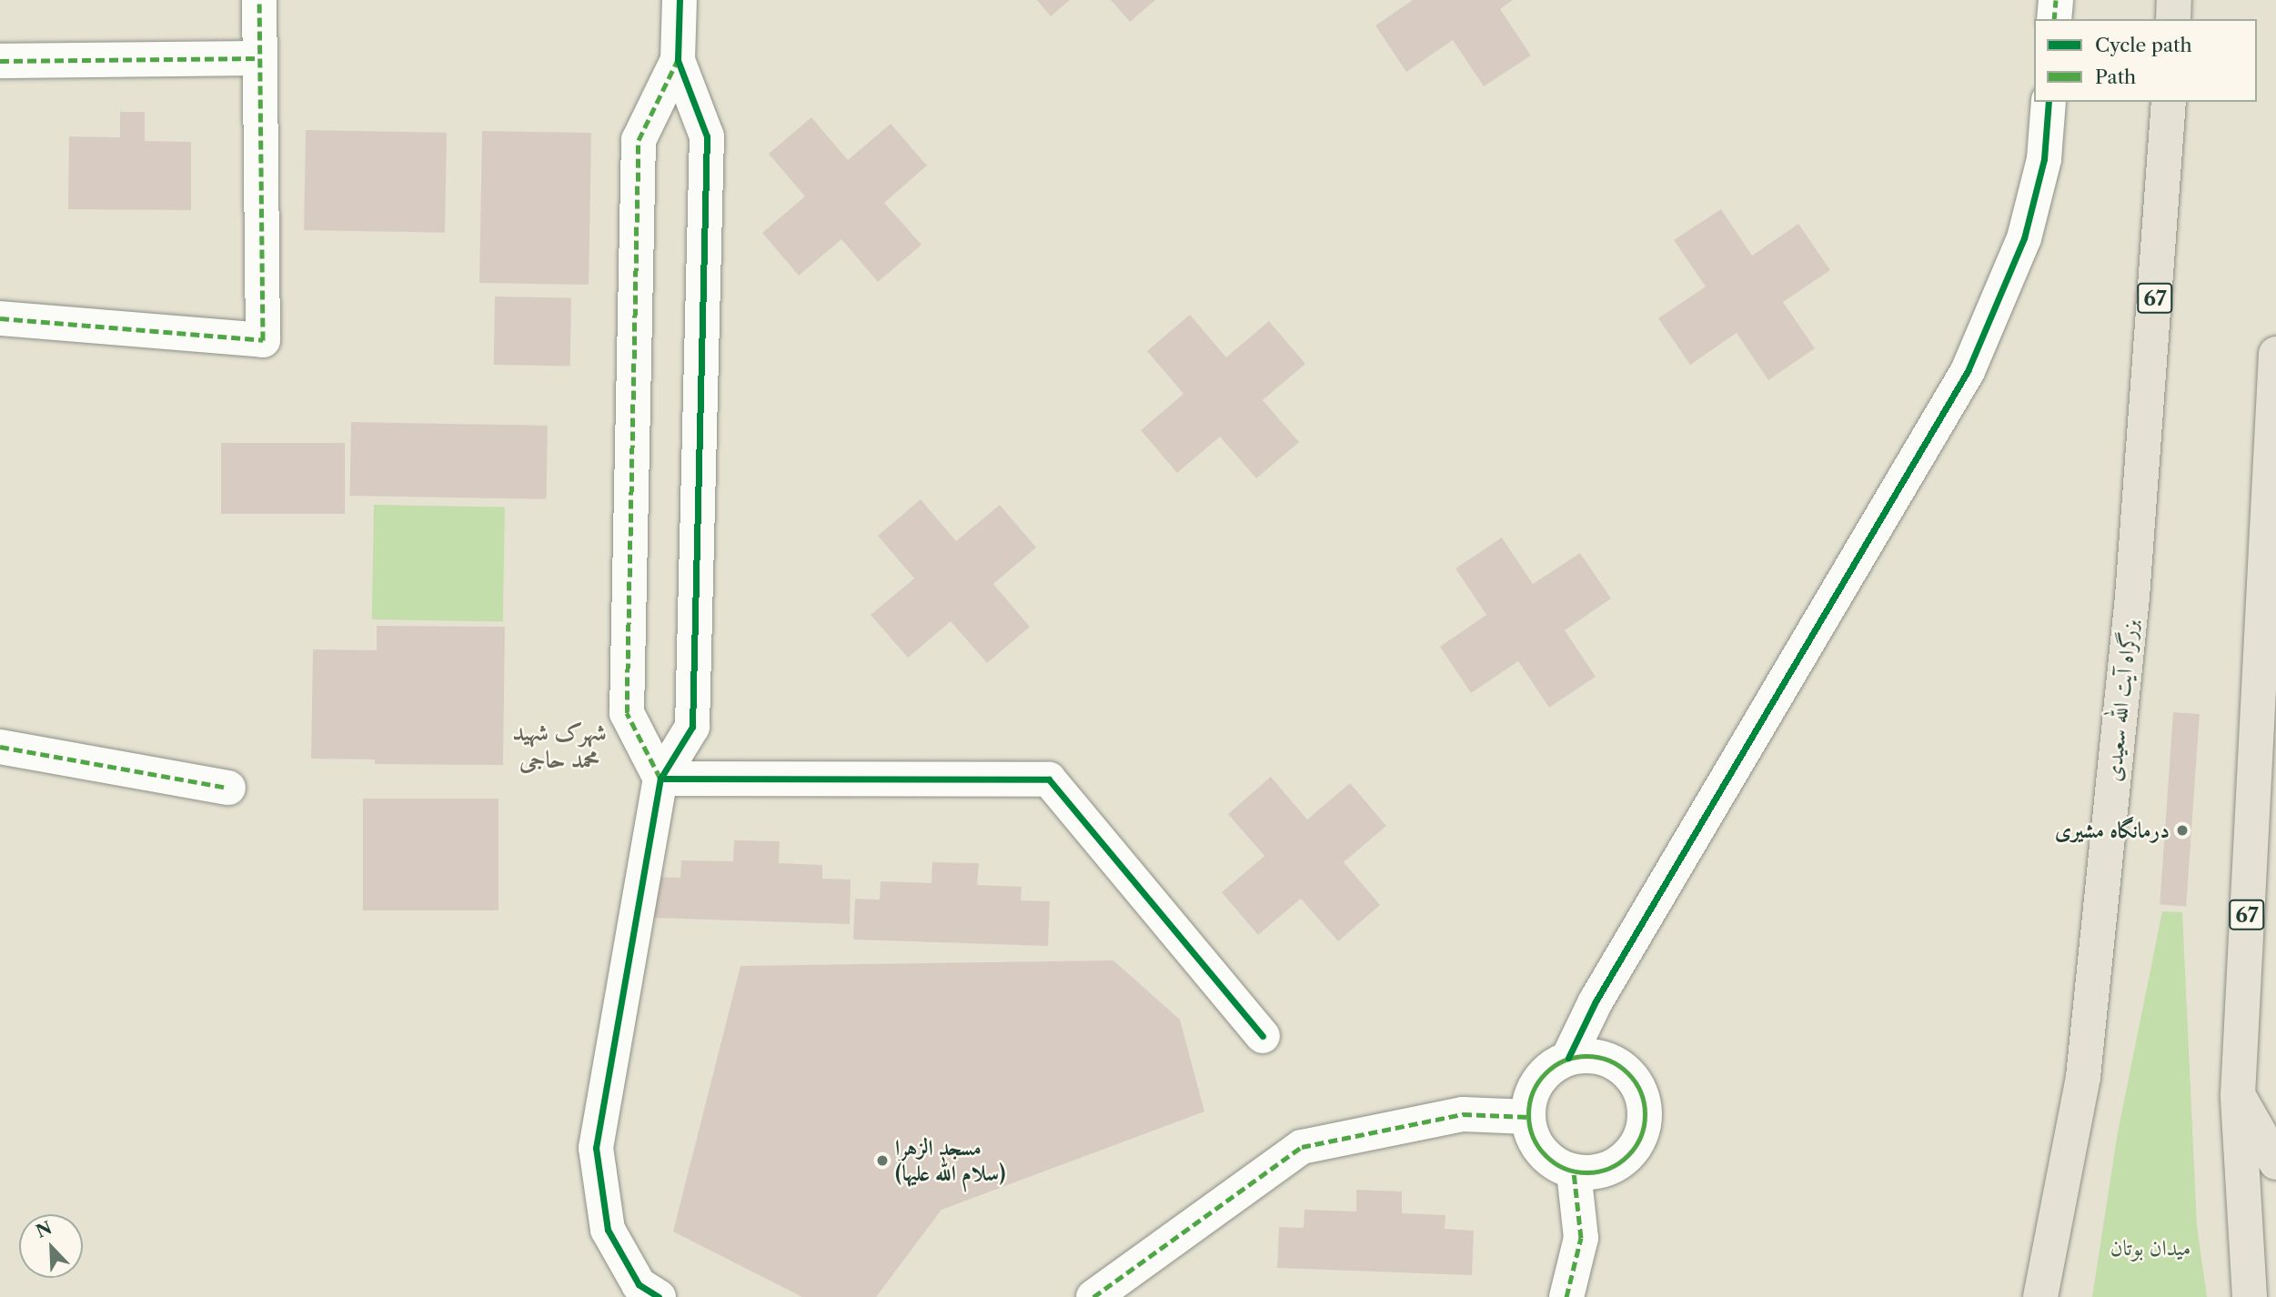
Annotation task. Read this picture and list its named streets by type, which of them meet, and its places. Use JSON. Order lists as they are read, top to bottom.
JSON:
{
  "streets": {
    "main road": ["67", "بزرگراه آیت الله سعیدی"]
  },
  "districts": ["شهرک شهید محمد حاجی"],
  "parks": ["میدان بوتان"],
  "places": ["درمانگاه مشیری", "مسجد الزهرا (سلام الله علیها)"],
  "legend": ["Cycle path", "Path"],
  "north": "top left"
}
